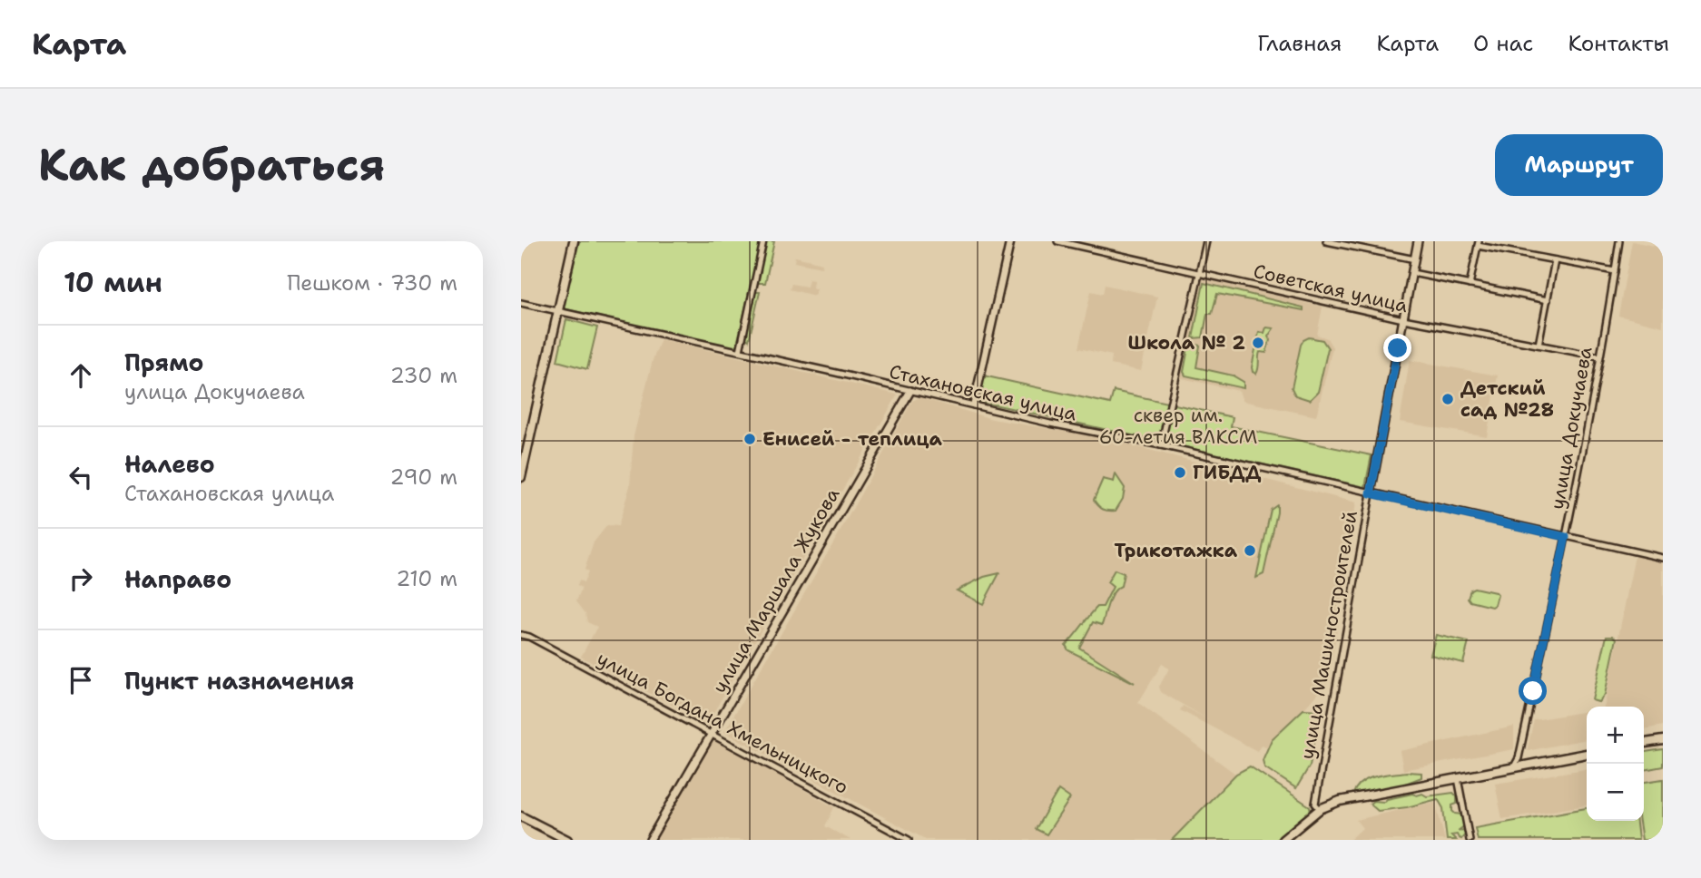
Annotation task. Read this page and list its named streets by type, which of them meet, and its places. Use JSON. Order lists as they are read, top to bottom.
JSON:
{
  "streets": {
    "street": [
      "Советская улица",
      "Стахановская улица",
      "улица Докучаева",
      "улица Маршала Жукова",
      "улица Машиностроителей",
      "улица Богдана Хмельницкого"
    ]
  },
  "crossings": [
    ["Советская улица", "улица Докучаева"],
    ["Советская улица", "улица Машиностроителей"],
    ["Стахановская улица", "улица Докучаева"],
    ["Стахановская улица", "улица Маршала Жукова"],
    ["Стахановская улица", "улица Машиностроителей"],
    ["улица Маршала Жукова", "улица Богдана Хмельницкого"]
  ],
  "parks": ["сквер им. 60-летия ВЛКСМ"],
  "places": [
    "Школа № 2",
    "Детский сад №28",
    "Енисей - теплица",
    "ГИБДД",
    "Трикотажка"
  ],
  "page": {
    "header": "Карта",
    "nav": [
      "Главная",
      "Карта",
      "О нас",
      "Контакты"
    ],
    "buttons": "Маршрут",
    "title": "Как добраться",
    "heading": ["10 мин", "Пешком · 730 m"],
    "list": [
      ["Прямо", "улица Докучаева", "230 m"],
      ["Налево", "Стахановская улица", "290 m"],
      ["Направо", "210 m"],
      "Пункт назначения"
    ],
    "map_buttons": ["+", "−"]
  }
}
